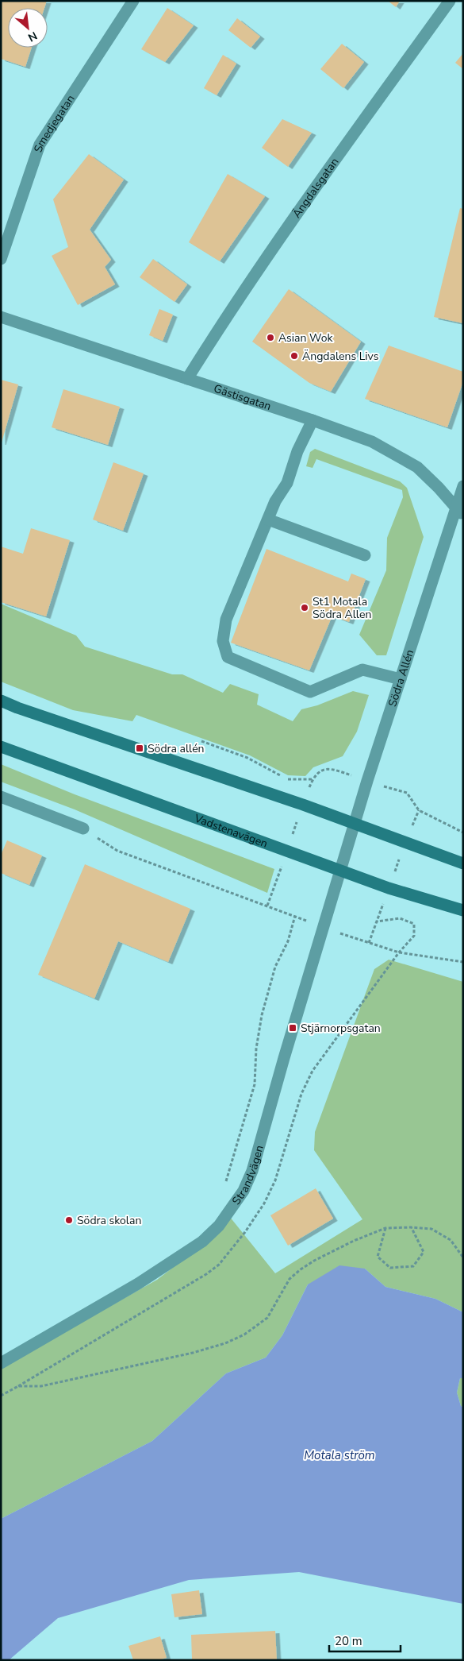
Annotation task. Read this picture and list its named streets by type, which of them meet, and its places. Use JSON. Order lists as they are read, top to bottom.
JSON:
{
  "streets": {
    "main road": ["Vadstenavägen"],
    "street": [
      "Smedjegatan",
      "Ängdalsgatan",
      "Gästisgatan",
      "Södra Allén",
      "Strandvägen"
    ]
  },
  "crossings": [
    ["Ängdalsgatan", "Gästisgatan"],
    ["Gästisgatan", "Södra Allén"],
    ["Södra Allén", "Vadstenavägen"],
    ["Södra Allén", "Strandvägen"],
    ["Vadstenavägen", "Strandvägen"]
  ],
  "water": ["Motala ström"],
  "places": {
    "other": [
      "Asian Wok",
      "Ängdalens Livs",
      "St1 Motala Södra Allen",
      "Södra skolan"
    ],
    "transit": ["Södra allén", "Stjärnorpsgatan"]
  },
  "scale_bar": "20 m",
  "north": "bottom right"
}
